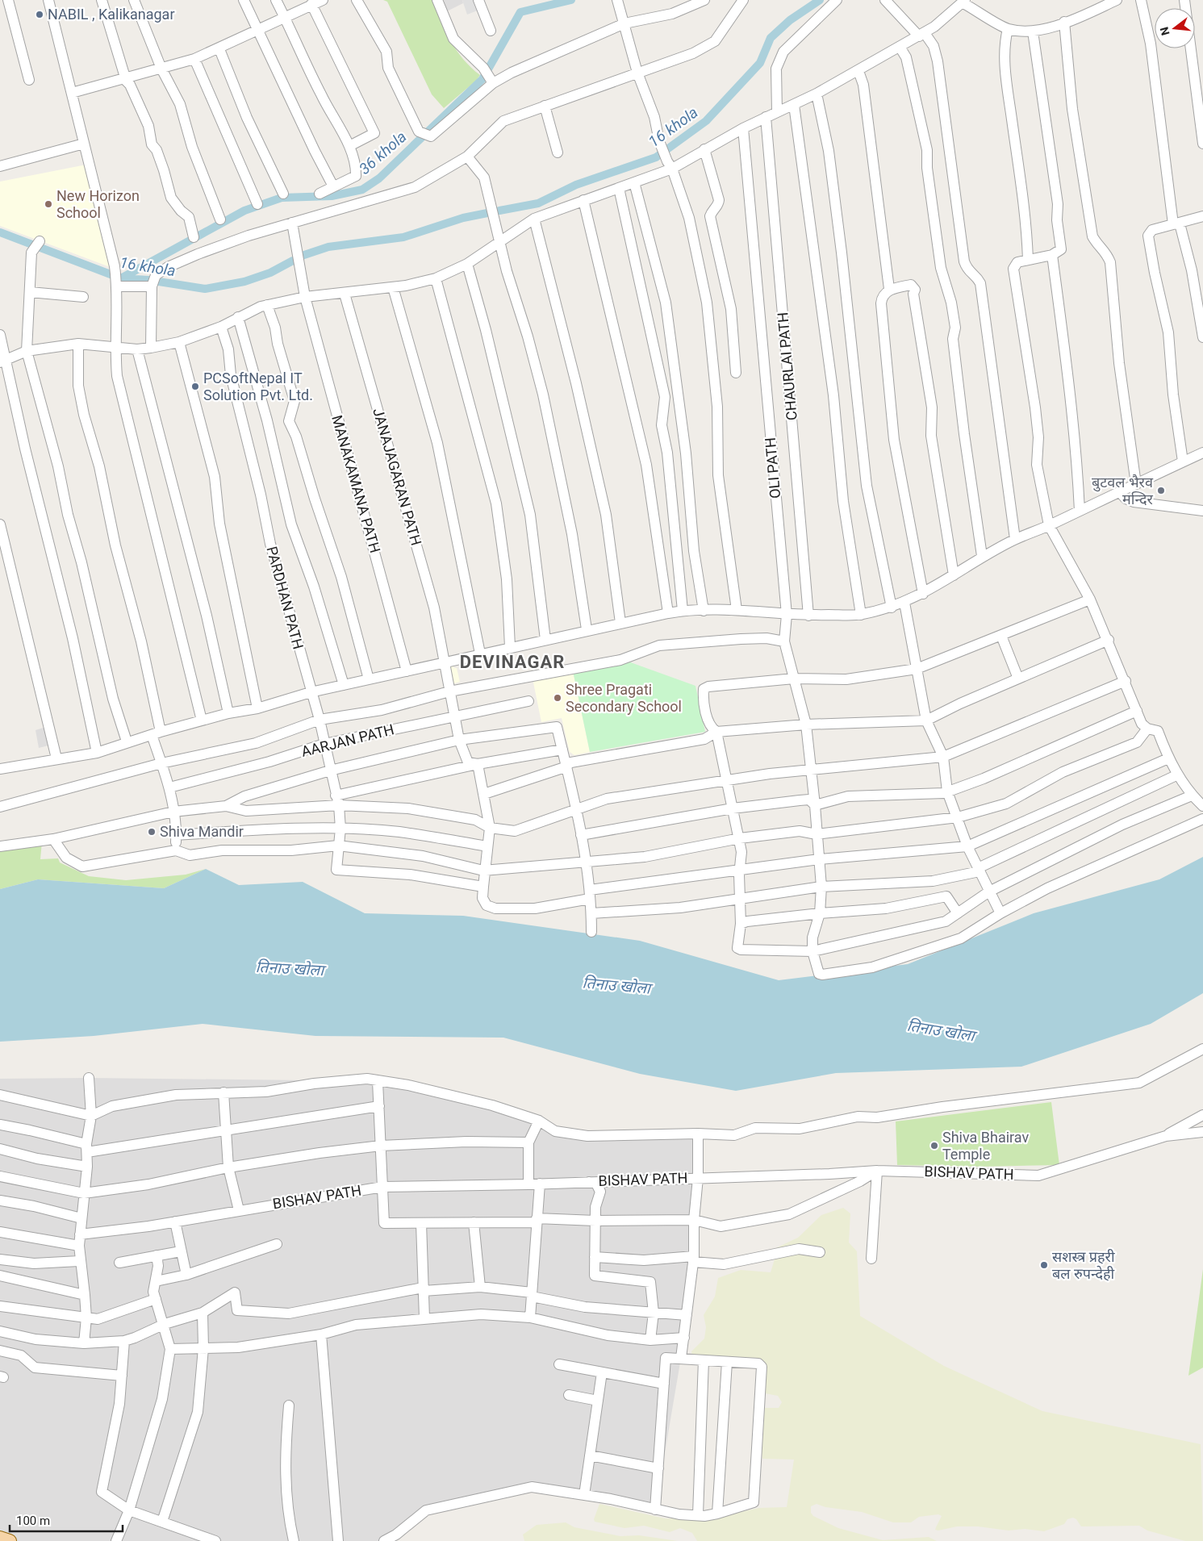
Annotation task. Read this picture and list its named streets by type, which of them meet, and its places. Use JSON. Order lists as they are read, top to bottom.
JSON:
{
  "streets": {
    "street": [
      "CHAURLAI PATH",
      "OLI PATH",
      "JANAJAGARAN PATH",
      "MANAKAMANA PATH",
      "PARDHAN PATH",
      "AARJAN PATH",
      "BISHAV PATH"
    ]
  },
  "crossings": [
    ["JANAJAGARAN PATH", "AARJAN PATH"],
    ["PARDHAN PATH", "AARJAN PATH"]
  ],
  "districts": ["DEVINAGAR"],
  "water": ["16 khola", "36 khola", "तिनाउ खोला"],
  "places": [
    "NABIL , Kalikanagar",
    "New Horizon School",
    "PCSoftNepal IT Solution Pvt. Ltd.",
    "बुटवल भैरव मन्दिर",
    "Shree Pragati Secondary School",
    "Shiva Mandir",
    "Shiva Bhairav Temple",
    "सशस्त्र प्रहरी बल रुपन्देही"
  ],
  "scale_bar": "100 m",
  "north": "left"
}
